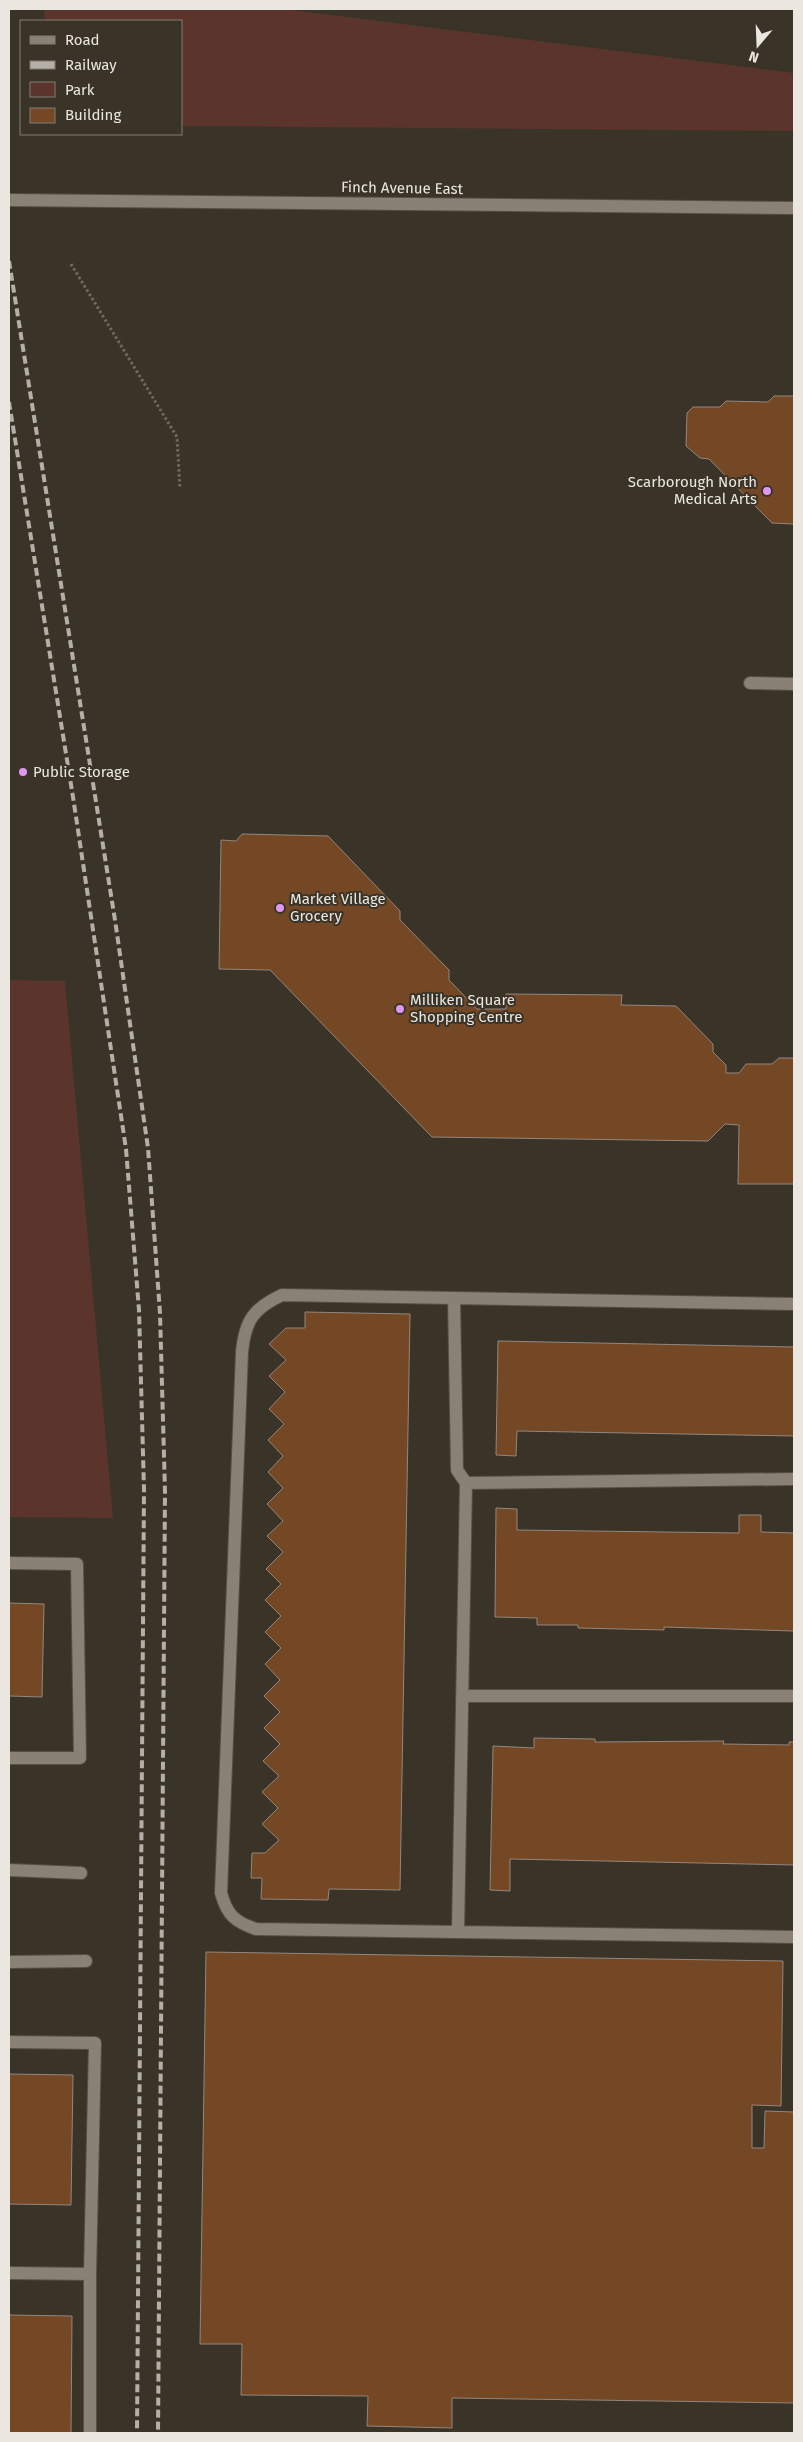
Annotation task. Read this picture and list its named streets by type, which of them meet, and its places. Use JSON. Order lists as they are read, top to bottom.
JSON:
{
  "streets": {
    "main road": ["Finch Avenue East"]
  },
  "places": [
    "Scarborough North Medical Arts",
    "Public Storage",
    "Market Village Grocery",
    "Milliken Square Shopping Centre"
  ],
  "legend": [
    "Road",
    "Railway",
    "Park",
    "Building"
  ],
  "north": "bottom"
}
